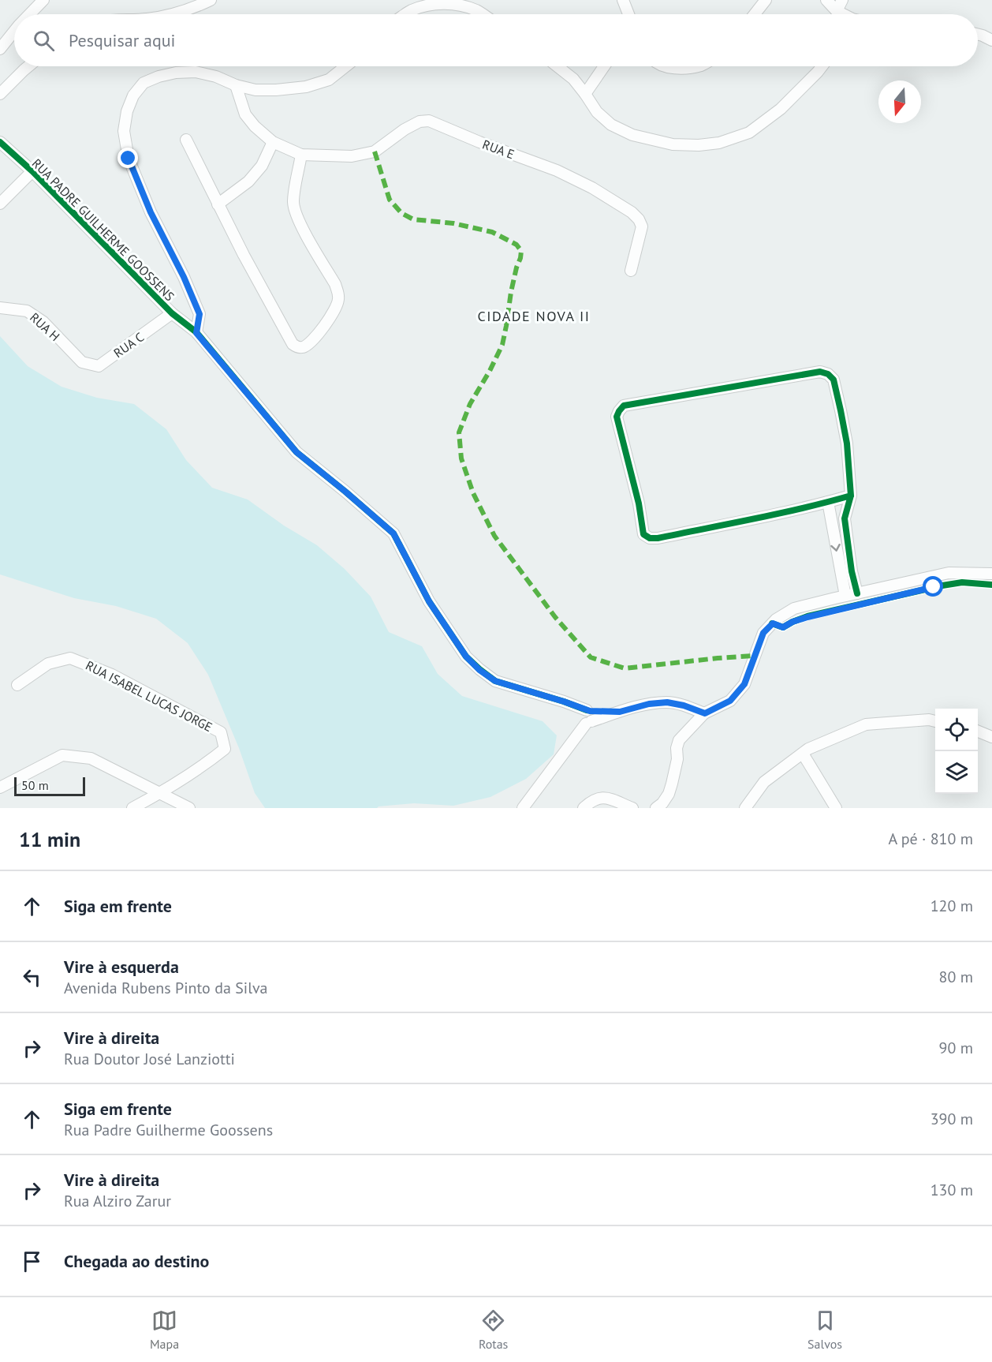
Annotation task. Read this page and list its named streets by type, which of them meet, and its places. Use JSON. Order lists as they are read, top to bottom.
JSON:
{
  "streets": {
    "street": [
      "RUA E",
      "RUA PADRE GUILHERME GOOSSENS",
      "RUA H",
      "RUA C",
      "RUA ISABEL LUCAS JORGE"
    ]
  },
  "crossings": [
    ["RUA PADRE GUILHERME GOOSSENS", "RUA C"],
    ["RUA H", "RUA C"]
  ],
  "districts": ["CIDADE NOVA II"],
  "scale_bar": "50 m",
  "north": "bottom",
  "page": {
    "search": "Pesquisar aqui",
    "scale": "50 m",
    "heading": ["11 min", "A pé · 810 m"],
    "list": [
      ["Siga em frente", "120 m"],
      ["Vire à esquerda", "Avenida Rubens Pinto da Silva", "80 m"],
      ["Vire à direita", "Rua Doutor José Lanziotti", "90 m"],
      ["Siga em frente", "Rua Padre Guilherme Goossens", "390 m"],
      ["Vire à direita", "Rua Alziro Zarur", "130 m"],
      "Chegada ao destino"
    ],
    "nav": ["Mapa", "Rotas", "Salvos"]
  }
}
